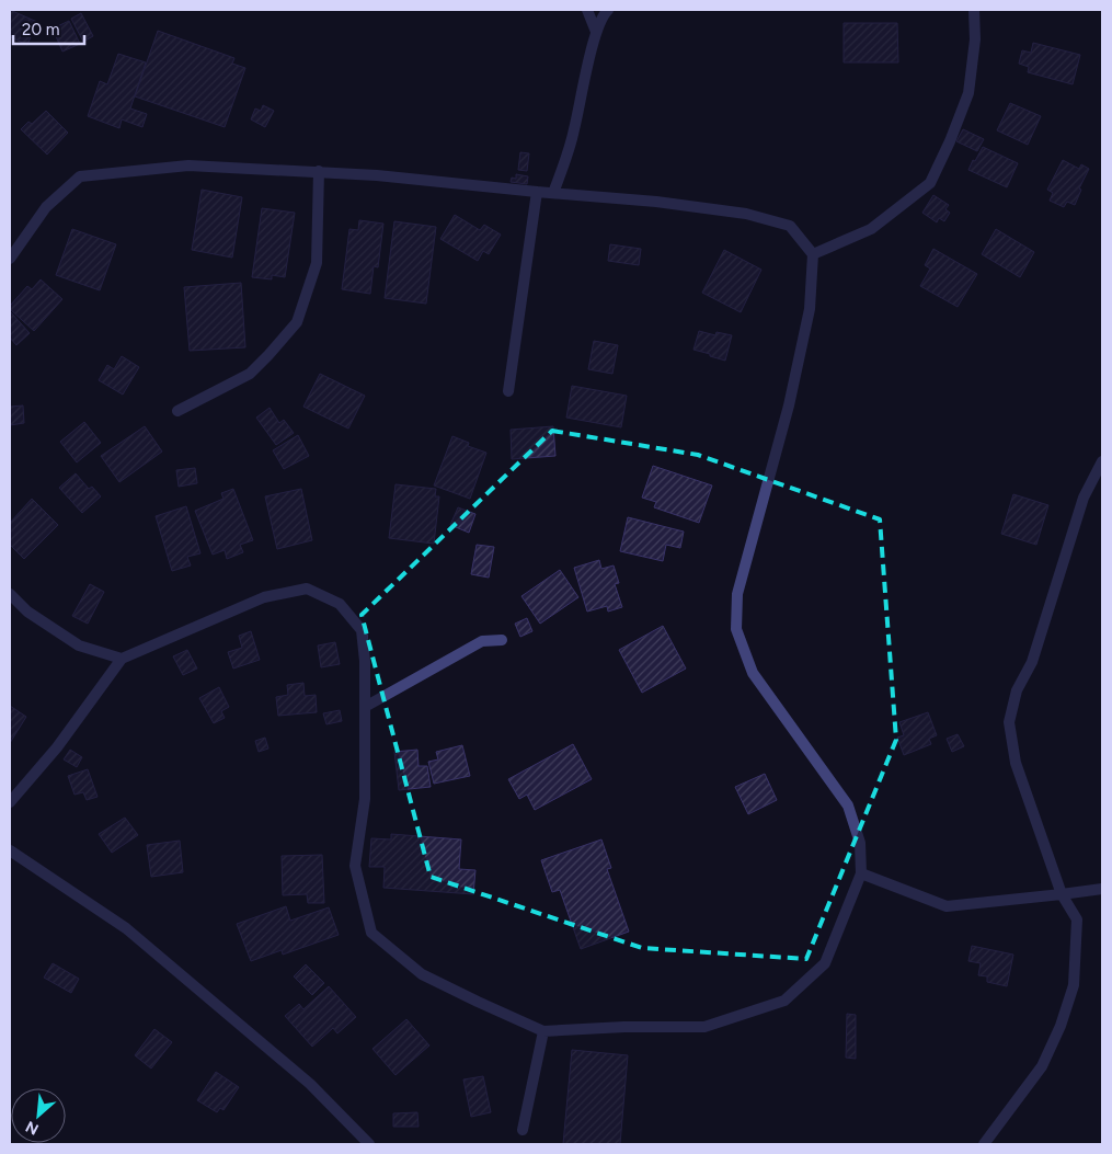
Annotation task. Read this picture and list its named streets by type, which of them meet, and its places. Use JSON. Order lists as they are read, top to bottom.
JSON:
{
  "scale_bar": "20 m",
  "north": "bottom left"
}
